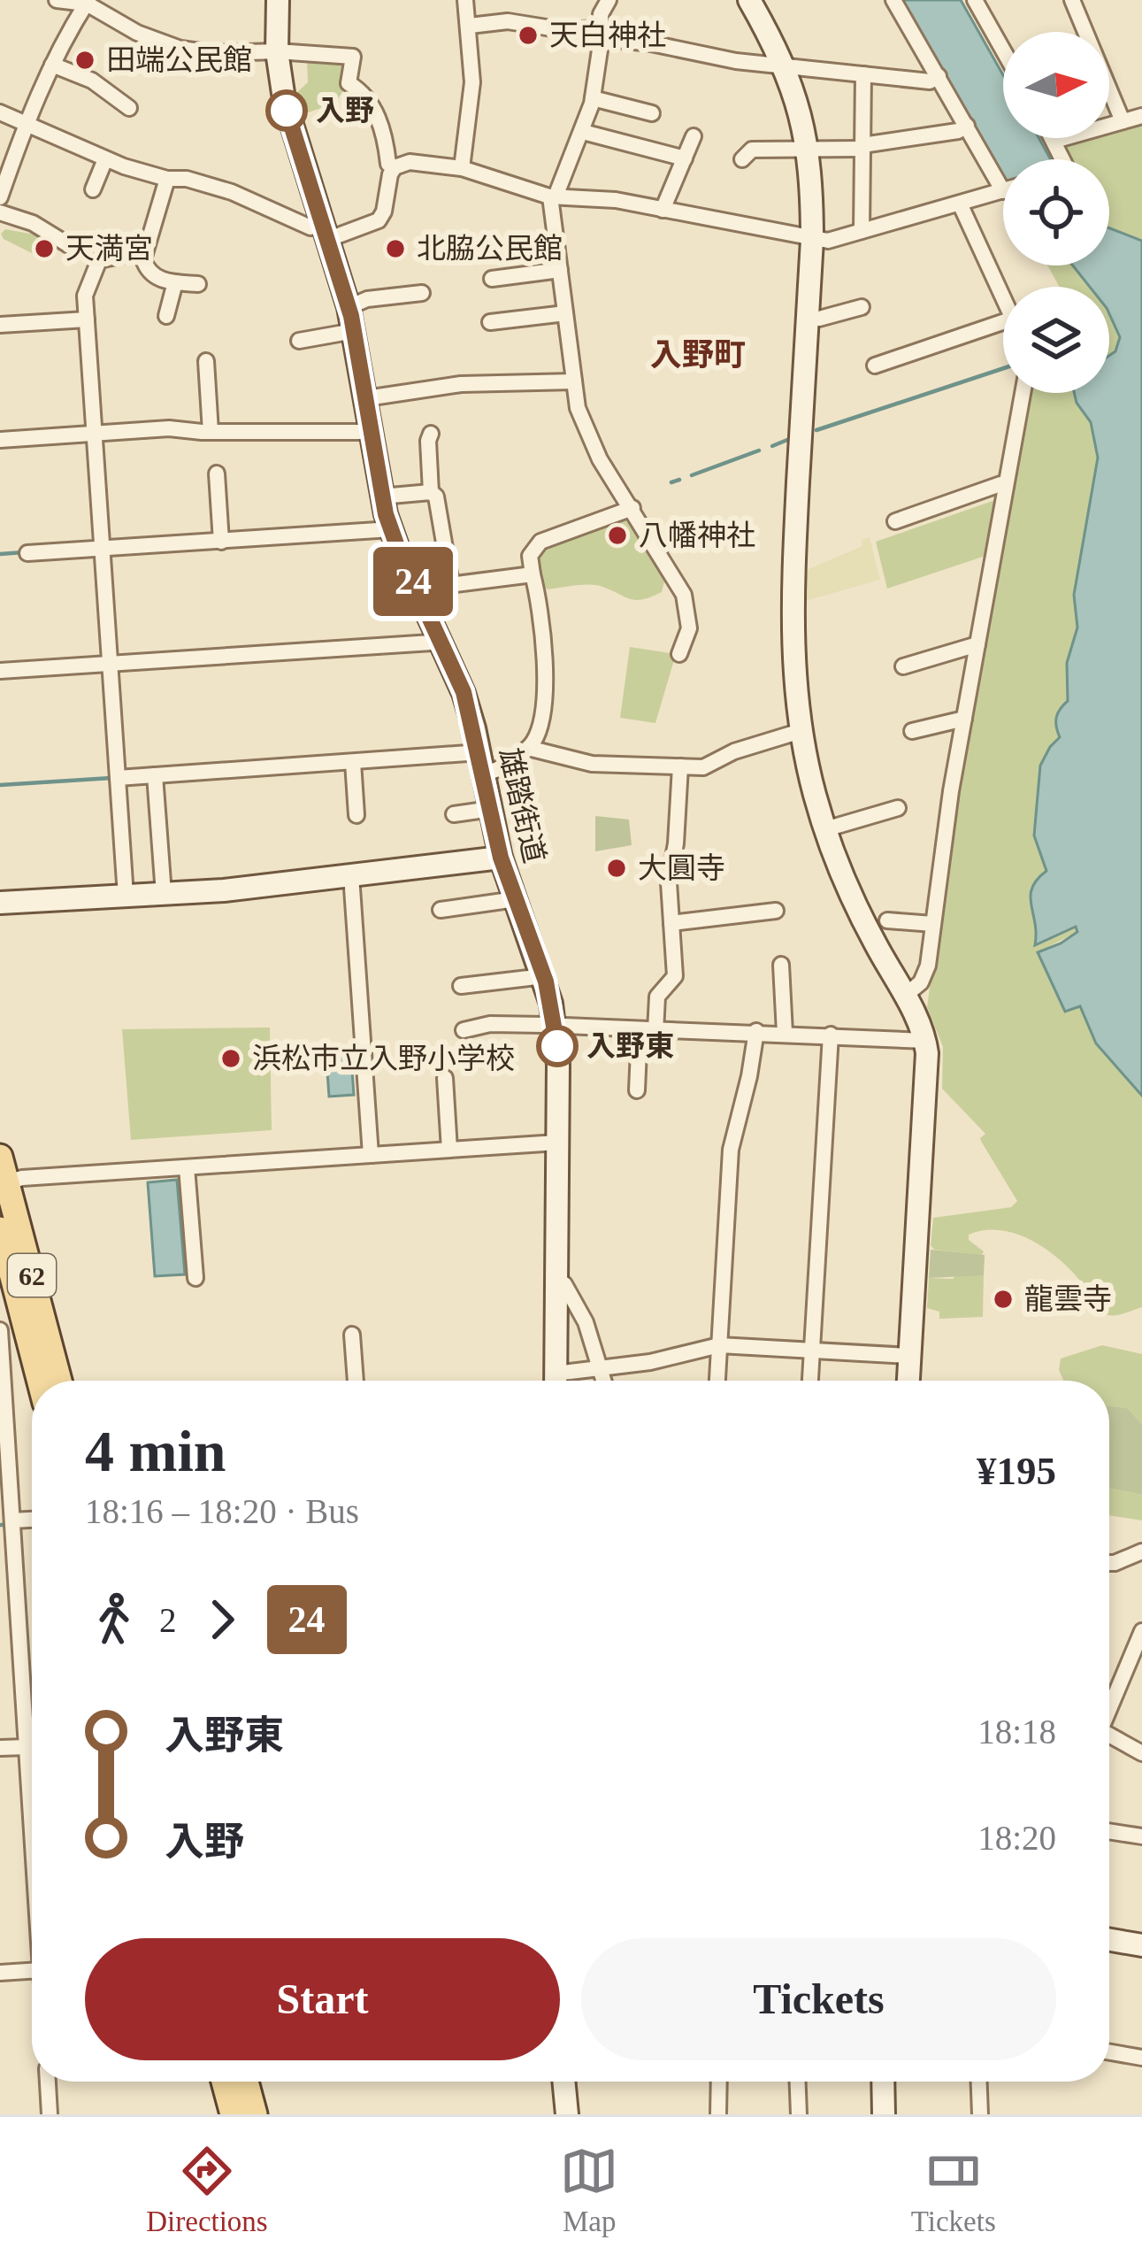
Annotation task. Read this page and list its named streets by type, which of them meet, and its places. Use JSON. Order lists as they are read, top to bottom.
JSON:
{
  "streets": {
    "main road": ["62"],
    "street": ["雄踏街道"]
  },
  "districts": ["入野町"],
  "places": [
    "天白神社",
    "田端公民館",
    "入野",
    "天満宮",
    "北脇公民館",
    "八幡神社",
    "大圓寺",
    "入野東",
    "浜松市立入野小学校",
    "龍雲寺"
  ],
  "lines": ["bus line 24"],
  "north": "right",
  "page": {
    "on_map": "24",
    "heading": ["4 min", "18:16 – 18:20 · Bus", "¥195"],
    "legs": ["2", "24"],
    "list": [
      {
        "name": "入野東",
        "value": "18:18"
      },
      {
        "name": "入野",
        "value": "18:20"
      }
    ],
    "buttons": ["Start", "Tickets"],
    "tabs": ["Directions", "Map", "Tickets"]
  }
}
